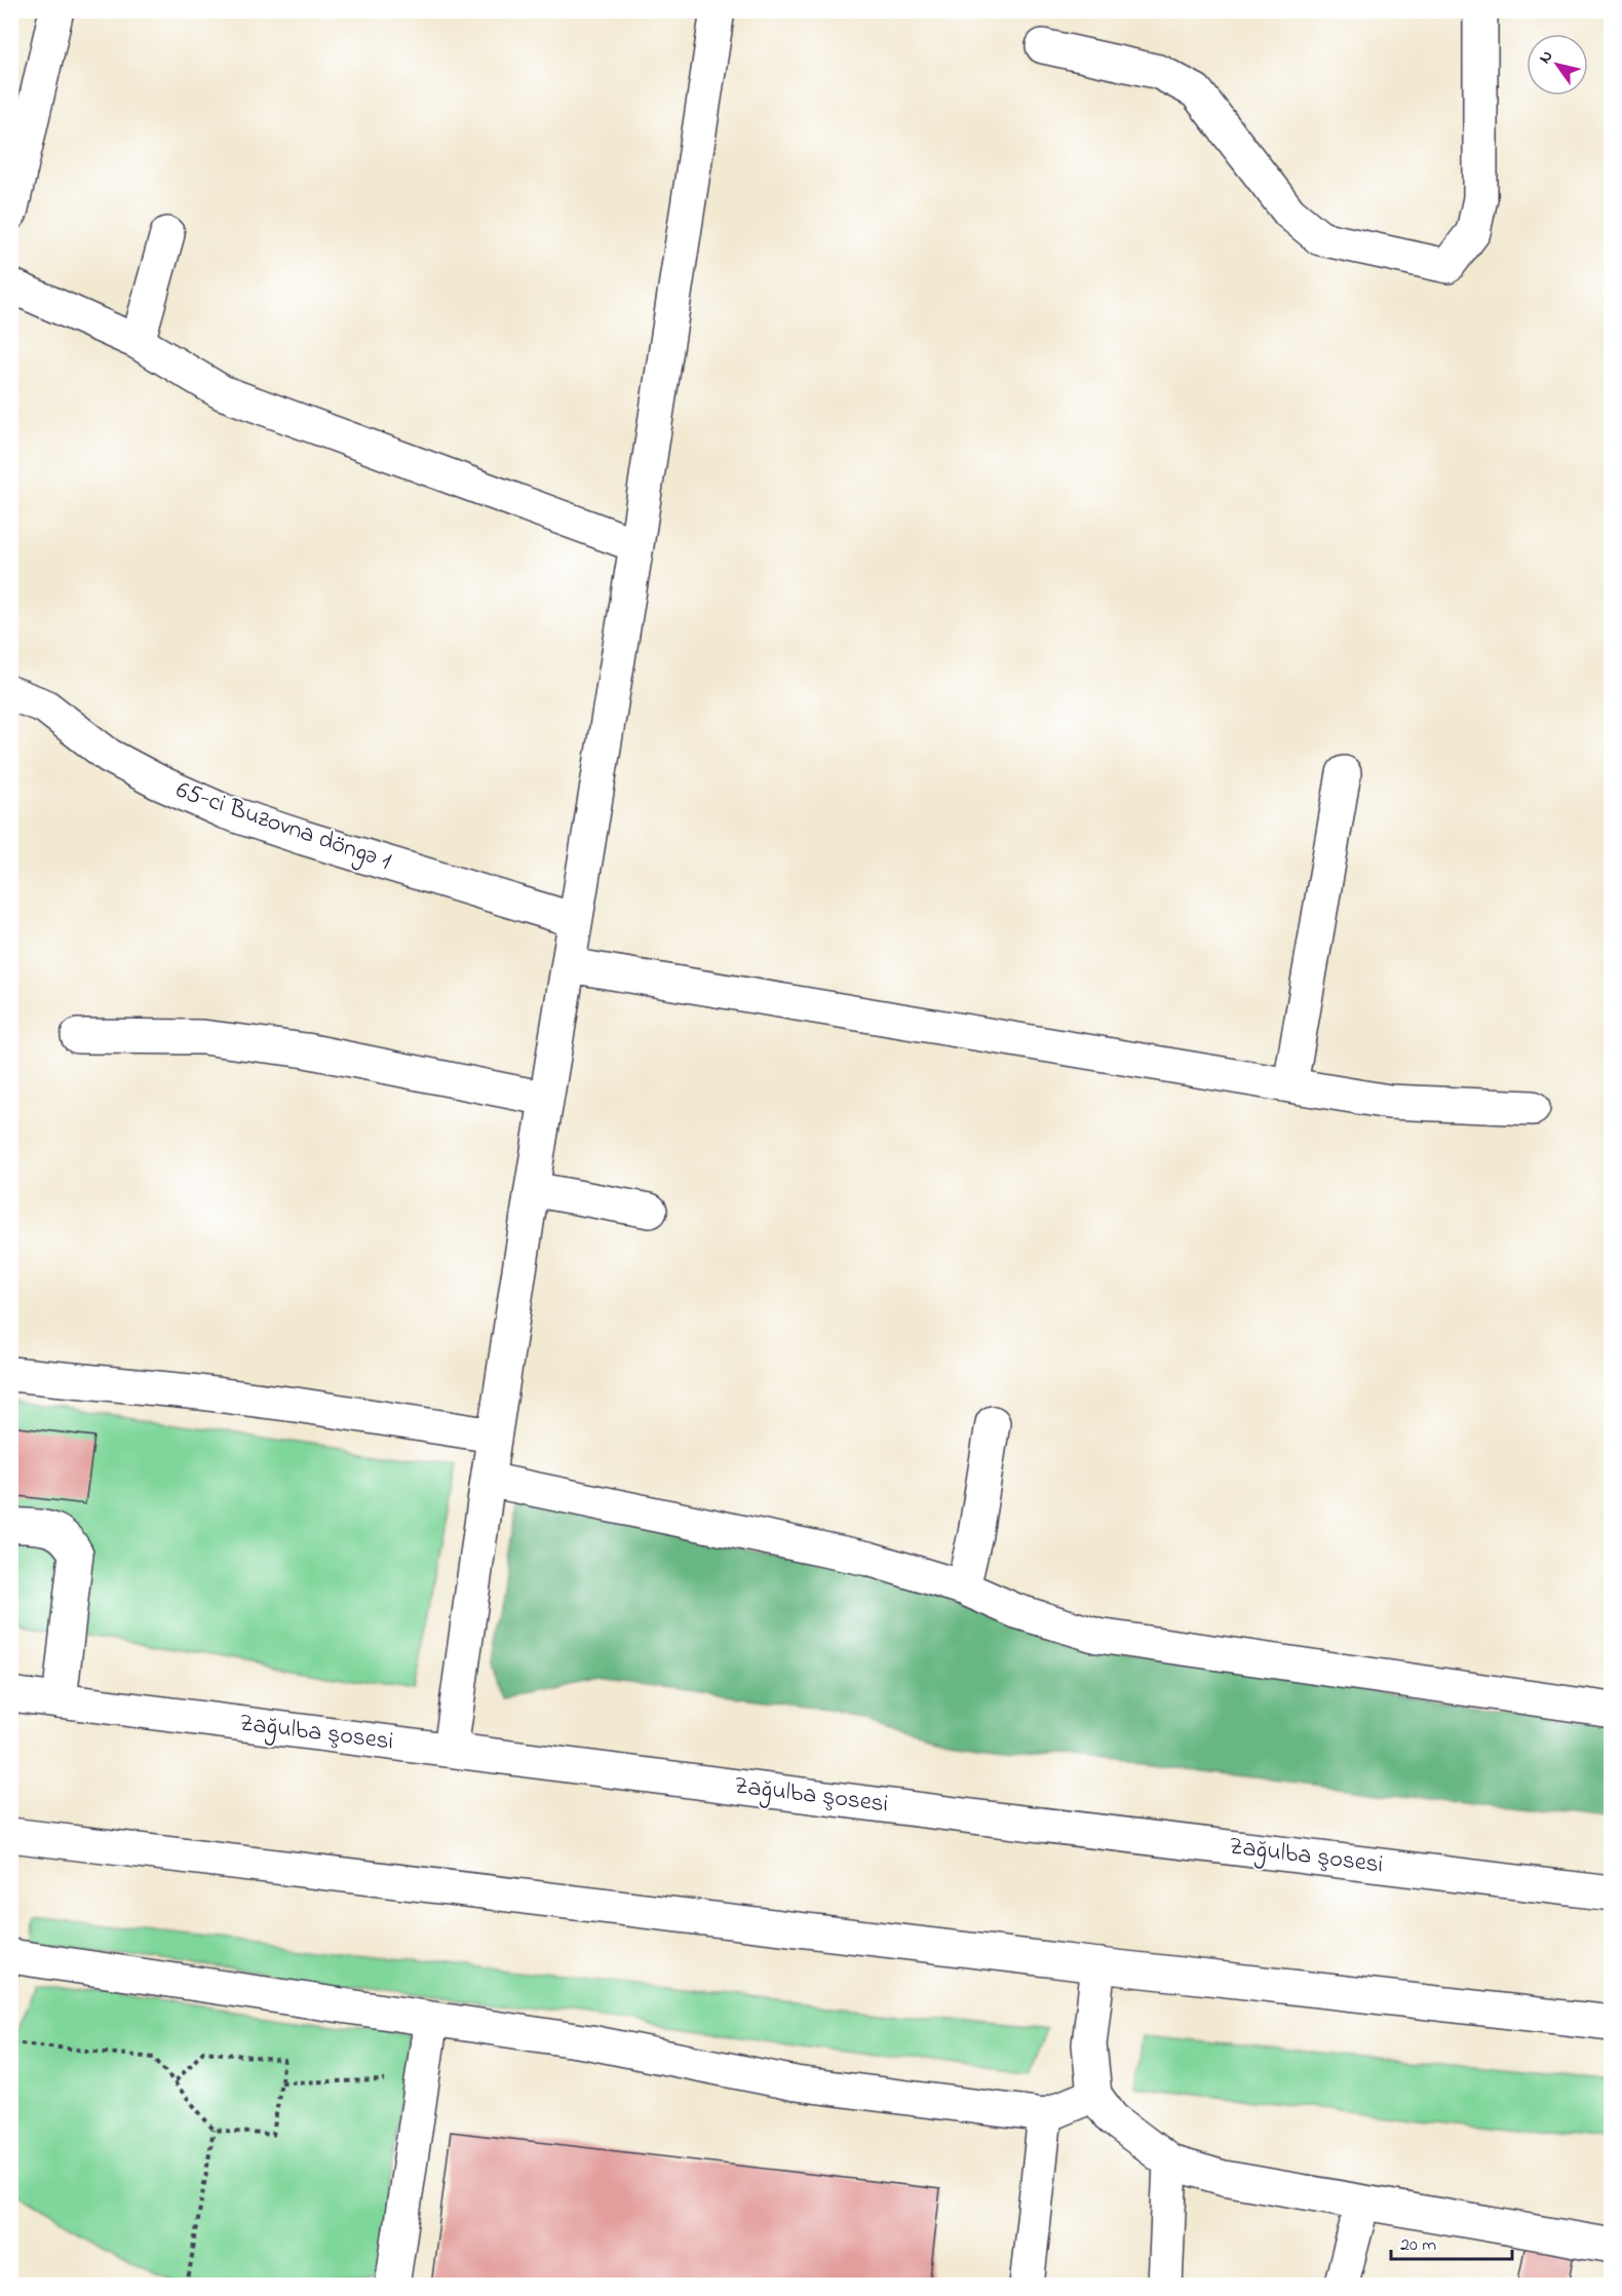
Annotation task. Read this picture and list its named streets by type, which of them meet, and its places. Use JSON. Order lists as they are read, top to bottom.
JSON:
{
  "streets": {
    "main road": ["65-ci Buzovna döngə 1", "Zağulba şosesi"]
  },
  "scale_bar": "20 m",
  "north": "top left"
}
